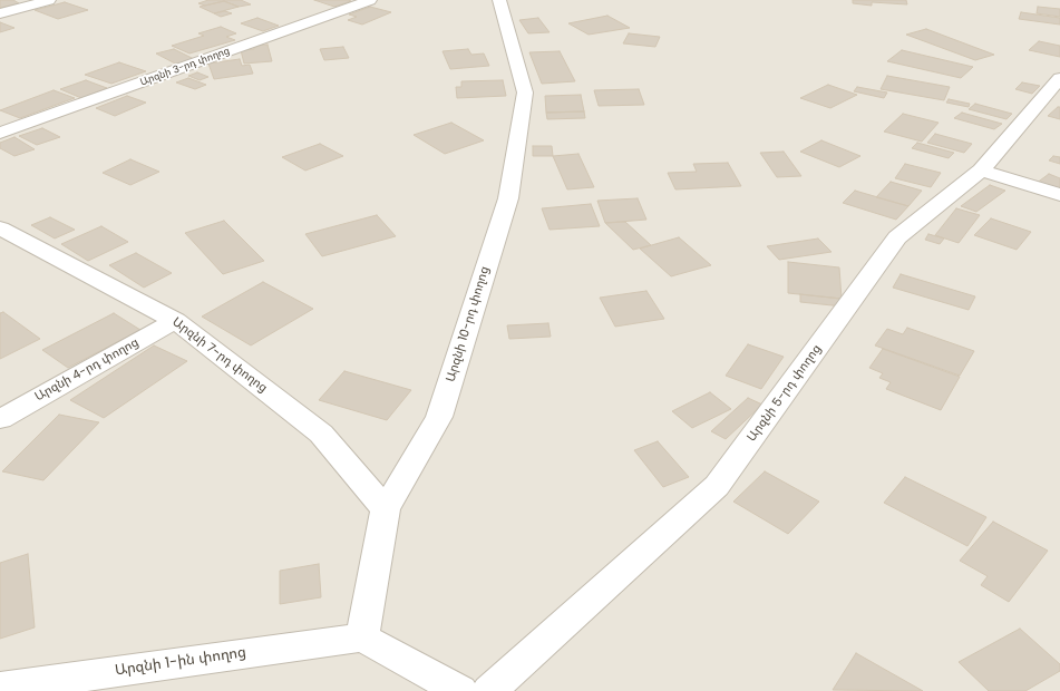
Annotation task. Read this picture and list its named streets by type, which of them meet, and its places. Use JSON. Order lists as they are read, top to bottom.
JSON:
{
  "streets": {
    "street": [
      "Արզնի 3-րդ փողոց",
      "Արզնի 10-րդ փողոց",
      "Արզնի 7-րդ փողոց",
      "Արզնի 4-րդ փողոց",
      "Արզնի 5-րդ փողոց",
      "Արզնի 1-ին փողոց"
    ]
  },
  "crossings": [
    ["Արզնի 10-րդ փողոց", "Արզնի 7-րդ փողոց"],
    ["Արզնի 10-րդ փողոց", "Արզնի 1-ին փողոց"],
    ["Արզնի 7-րդ փողոց", "Արզնի 4-րդ փողոց"]
  ]
}
